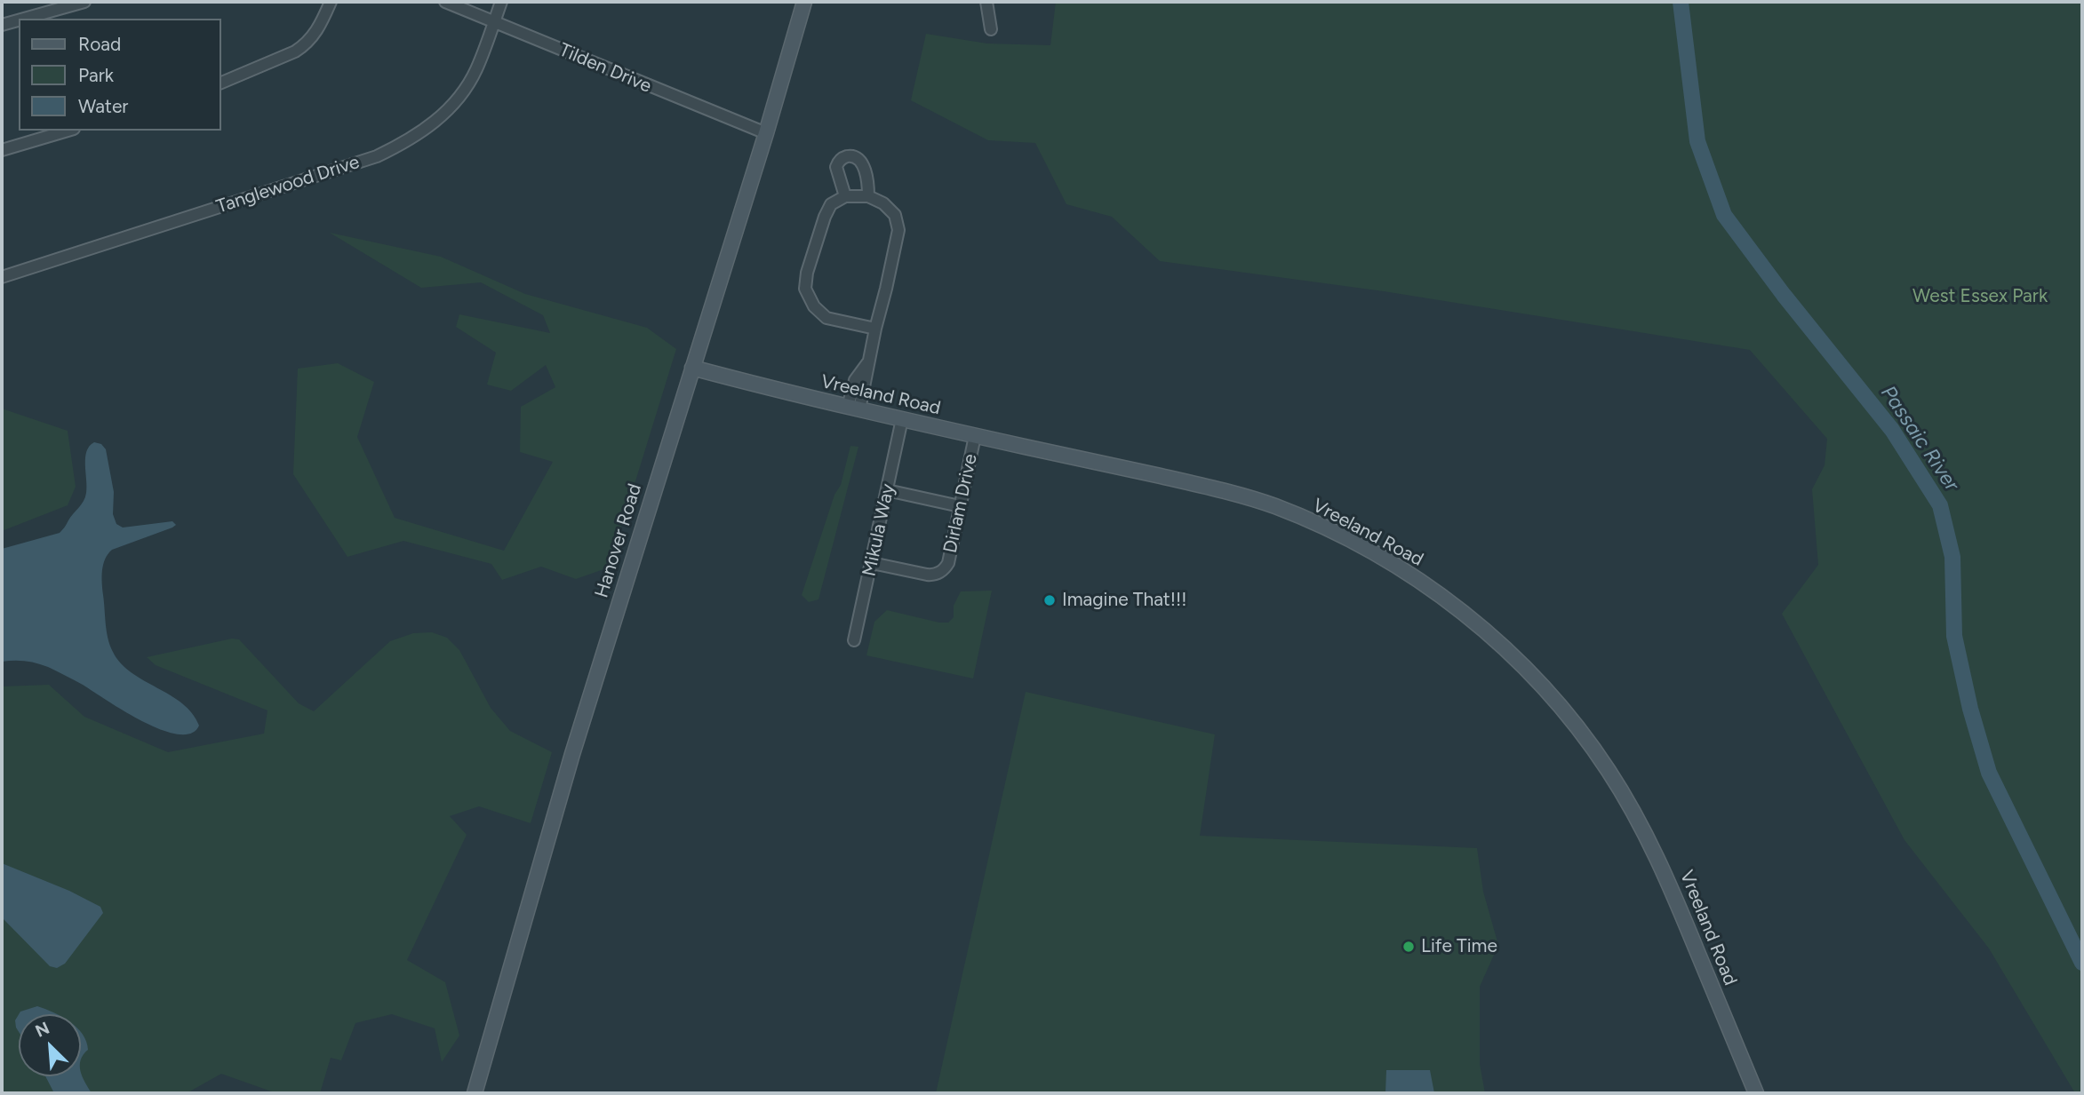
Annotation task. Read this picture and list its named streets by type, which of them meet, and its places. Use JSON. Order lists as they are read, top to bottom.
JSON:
{
  "streets": {
    "street": [
      "Tilden Drive",
      "Tanglewood Drive",
      "Vreeland Road",
      "Dirlam Drive",
      "Mikula Way",
      "Hanover Road"
    ]
  },
  "crossings": [
    ["Tilden Drive", "Tanglewood Drive"],
    ["Tilden Drive", "Hanover Road"],
    ["Vreeland Road", "Dirlam Drive"],
    ["Vreeland Road", "Mikula Way"],
    ["Vreeland Road", "Hanover Road"],
    ["Dirlam Drive", "Mikula Way"]
  ],
  "water": ["Passaic River"],
  "parks": ["West Essex Park"],
  "places": ["Imagine That!!!", "Life Time"],
  "legend": ["Road", "Park", "Water"],
  "north": "top left"
}
